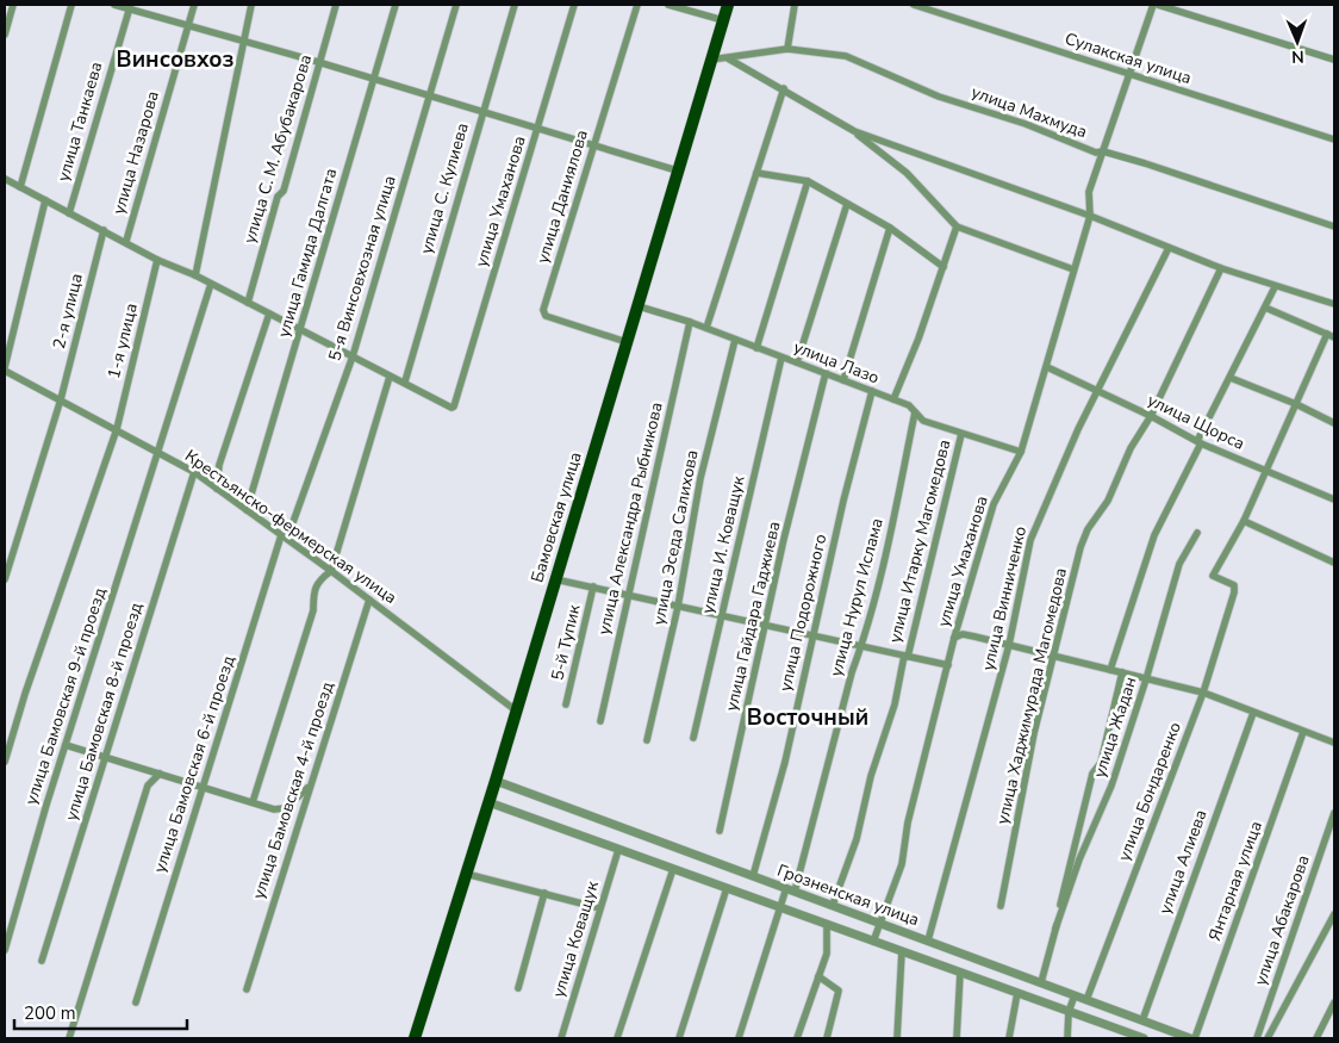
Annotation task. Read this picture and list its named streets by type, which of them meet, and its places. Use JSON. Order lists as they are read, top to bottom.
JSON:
{
  "streets": {
    "highway": ["Бамовская улица"],
    "street": [
      "Сулакская улица",
      "улица Махмуда",
      "улица Танкаева",
      "улица С. М. Абубакарова",
      "улица Назарова",
      "улица С. Кулиева",
      "улица Даниялова",
      "улица Умаханова",
      "улица Гамида Далгата",
      "5-я Винсовхозная улица",
      "2-я улица",
      "1-я улица",
      "улица Лазо",
      "улица Щорса",
      "улица Александра Рыбникова",
      "Крестьянско-фермерская улица",
      "улица Эседа Салихова",
      "улица Итарку Магомедова",
      "улица И. Коващук",
      "улица Нурул Ислама",
      "улица Винниченко",
      "улица Подорожного",
      "улица Гайдара Гаджиева",
      "5-й Тупик",
      "улица Бамовская 9-й проезд",
      "улица Хаджимурада Магомедова",
      "улица Бамовская 8-й проезд",
      "улица Жадан",
      "улица Бамовская 6-й проезд",
      "улица Бамовская 4-й проезд",
      "улица Бондаренко",
      "улица Алиева",
      "Янтарная улица",
      "Грозненская улица",
      "улица Абакарова",
      "улица Коващук"
    ]
  },
  "crossings": [
    ["Сулакская улица", "улица Умаханова"],
    ["улица Махмуда", "улица Умаханова"],
    ["улица Махмуда", "Бамовская улица"],
    ["улица С. Кулиева", "улица Умаханова"],
    ["улица Даниялова", "Бамовская улица"],
    ["улица Умаханова", "улица Лазо"],
    ["улица Умаханова", "улица Щорса"],
    ["улица Умаханова", "Грозненская улица"],
    ["улица Гамида Далгата", "Крестьянско-фермерская улица"],
    ["5-я Винсовхозная улица", "Крестьянско-фермерская улица"],
    ["5-я Винсовхозная улица", "улица Бамовская 6-й проезд"],
    ["2-я улица", "Крестьянско-фермерская улица"],
    ["1-я улица", "Крестьянско-фермерская улица"],
    ["улица Лазо", "Бамовская улица"],
    ["улица Лазо", "улица Александра Рыбникова"],
    ["улица Лазо", "улица Эседа Салихова"],
    ["улица Лазо", "улица Итарку Магомедова"],
    ["улица Лазо", "улица И. Коващук"],
    ["улица Лазо", "улица Нурул Ислама"],
    ["улица Лазо", "улица Подорожного"],
    ["улица Лазо", "улица Гайдара Гаджиева"],
    ["улица Щорса", "улица Винниченко"],
    ["улица Щорса", "улица Хаджимурада Магомедова"],
    ["Бамовская улица", "Крестьянско-фермерская улица"],
    ["Бамовская улица", "Грозненская улица"],
    ["Крестьянско-фермерская улица", "улица Бамовская 9-й проезд"],
    ["Крестьянско-фермерская улица", "улица Бамовская 8-й проезд"],
    ["Крестьянско-фермерская улица", "улица Бамовская 6-й проезд"],
    ["Крестьянско-фермерская улица", "улица Бамовская 4-й проезд"],
    ["улица Итарку Магомедова", "Грозненская улица"],
    ["улица Нурул Ислама", "Грозненская улица"],
    ["улица Винниченко", "Грозненская улица"],
    ["улица Подорожного", "Грозненская улица"],
    ["улица Бондаренко", "Грозненская улица"],
    ["улица Алиева", "Грозненская улица"],
    ["Янтарная улица", "Грозненская улица"],
    ["Грозненская улица", "улица Коващук"]
  ],
  "districts": ["Винсовхоз", "Восточный"],
  "scale_bar": "200 m",
  "north": "bottom"
}
